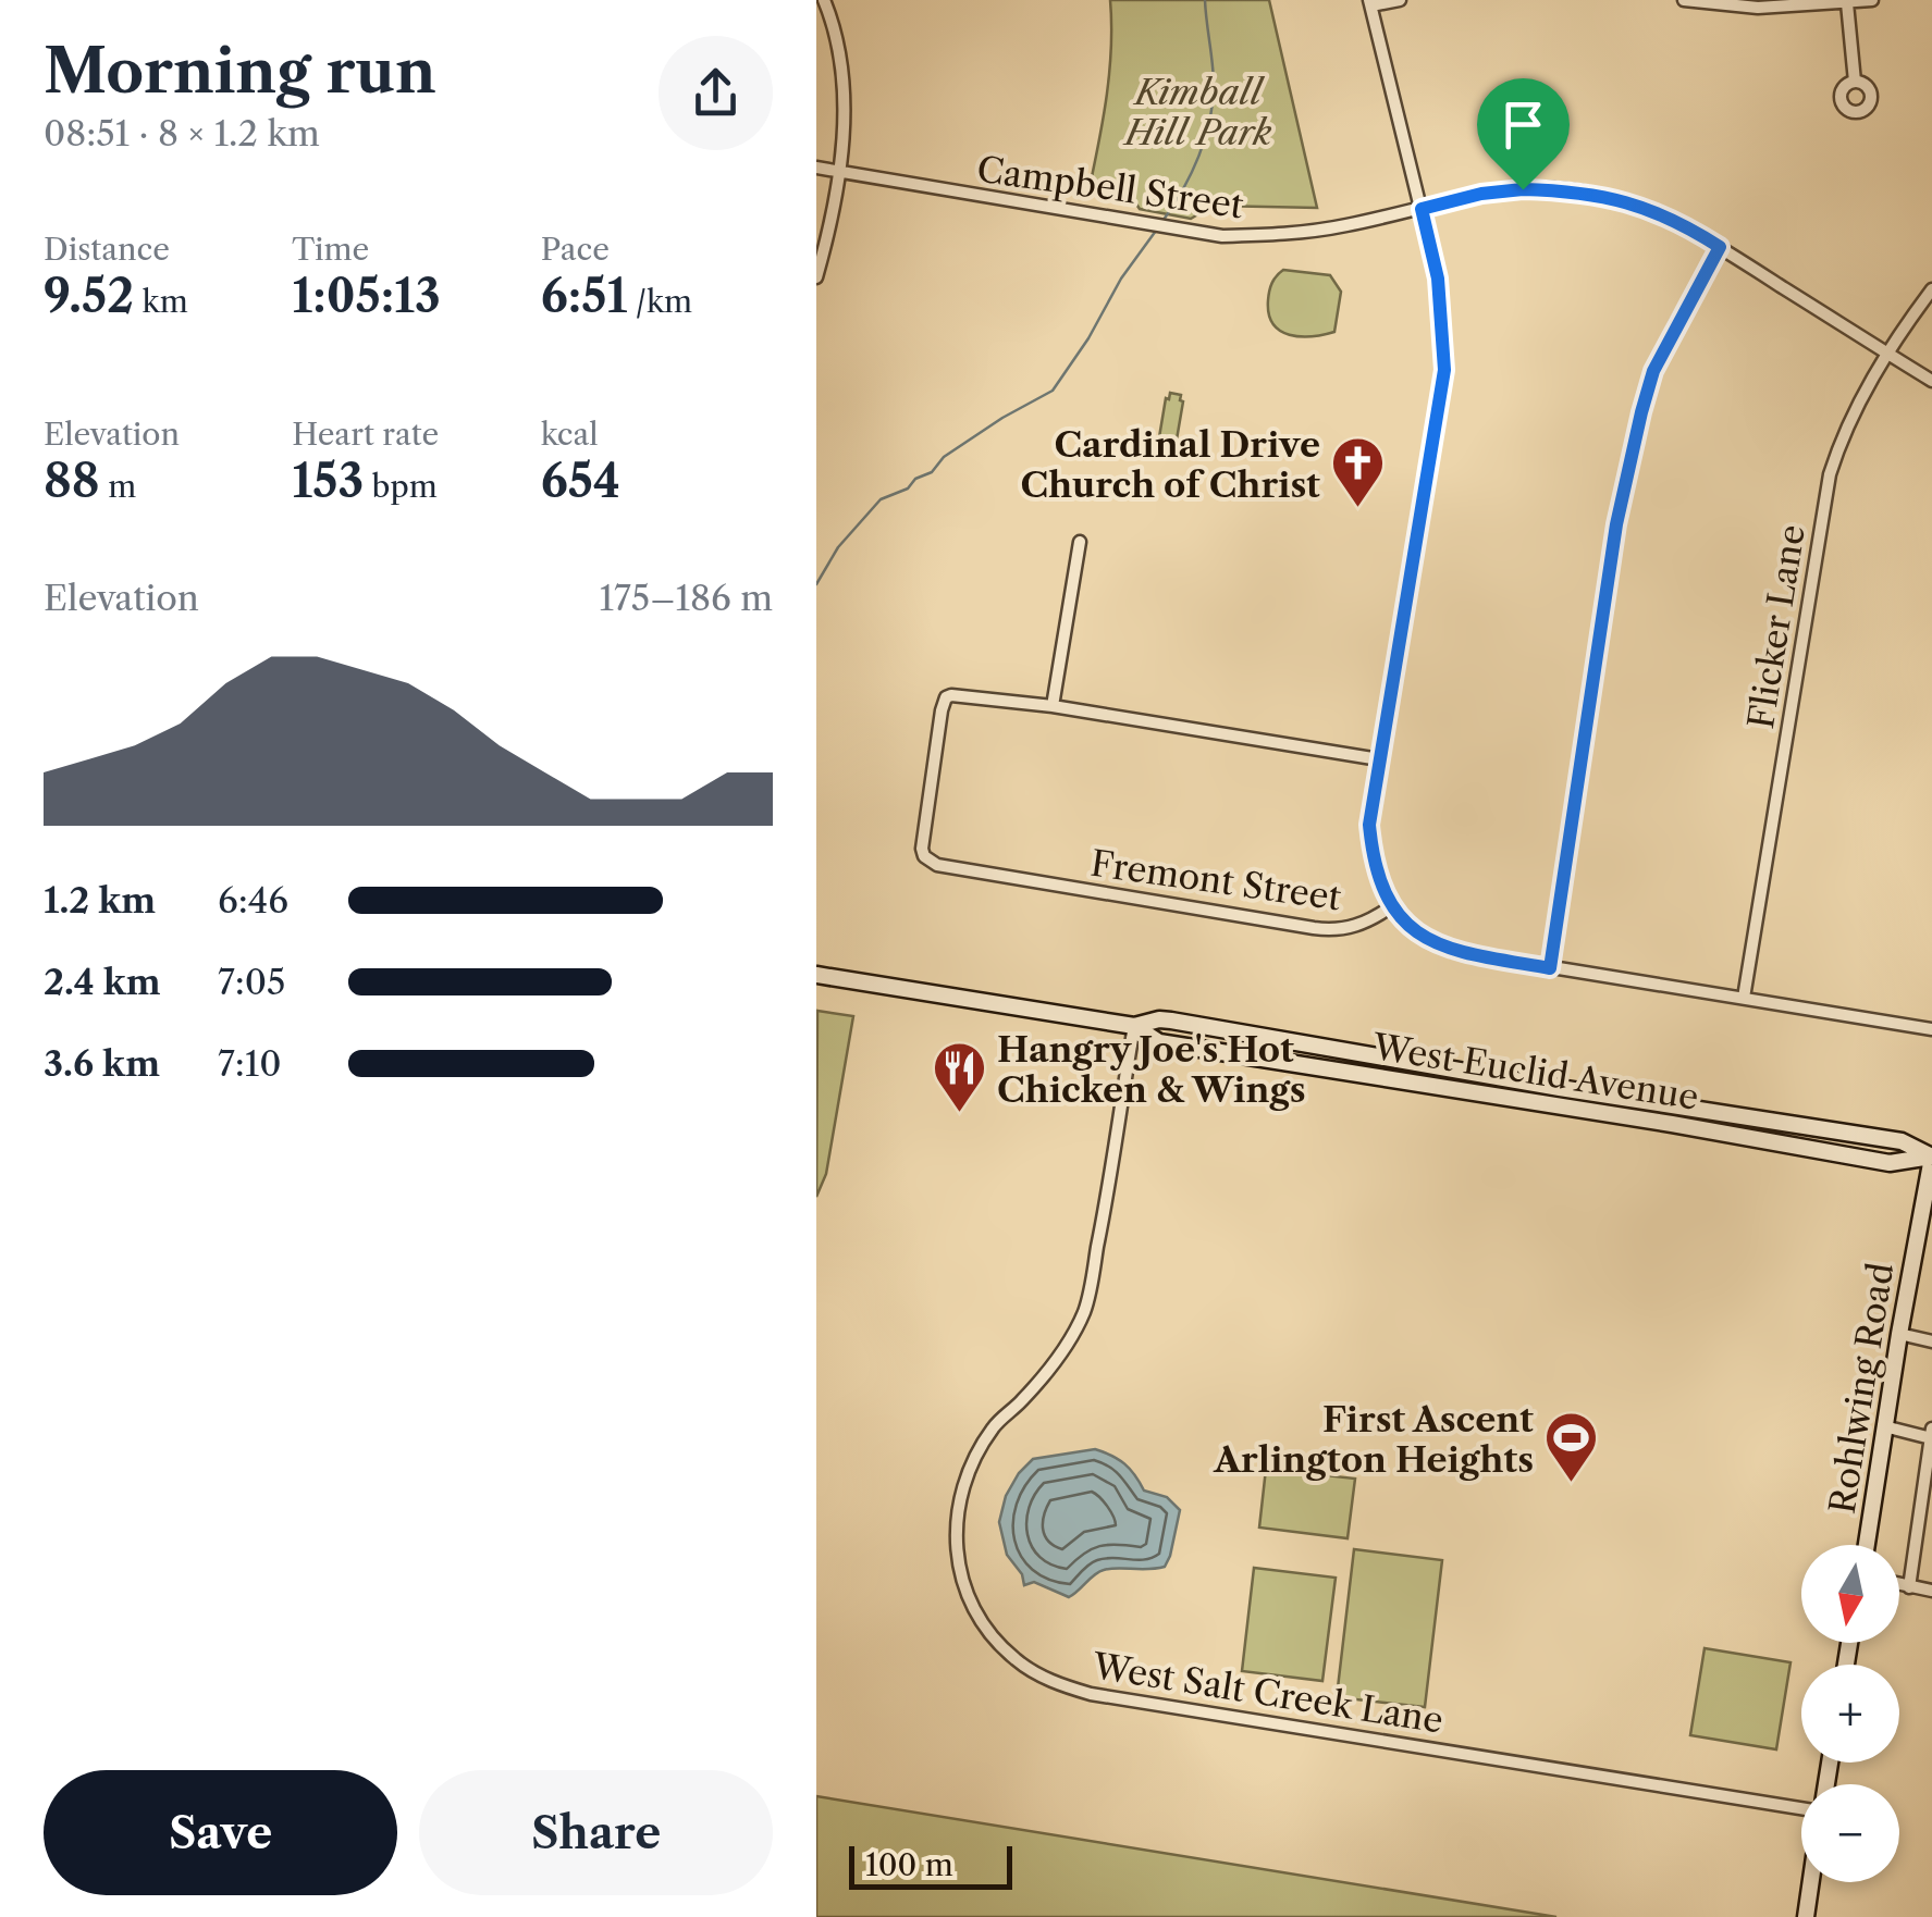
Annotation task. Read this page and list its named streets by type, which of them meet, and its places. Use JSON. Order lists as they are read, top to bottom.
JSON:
{
  "streets": {
    "main road": ["West Euclid Avenue", "Rohlwing Road"],
    "street": [
      "Campbell Street",
      "Flicker Lane",
      "Fremont Street",
      "West Salt Creek Lane"
    ]
  },
  "crossings": [
    ["Campbell Street", "Flicker Lane"],
    ["Flicker Lane", "Fremont Street"],
    ["West Euclid Avenue", "Rohlwing Road"],
    ["West Euclid Avenue", "West Salt Creek Lane"]
  ],
  "parks": ["Kimball Hill Park"],
  "places": {
    "church": ["Cardinal Drive Church of Christ"],
    "restaurant": ["Hangry Joe's Hot Chicken & Wings"],
    "sports": ["First Ascent Arlington Heights"]
  },
  "scale_bar": "100 m",
  "north": "bottom",
  "page": {
    "heading": ["Morning run", "08:51 · 8 × 1.2 km"],
    "stats": [
      ["Distance", "9.52 km"],
      ["Time", "1:05:13"],
      ["Pace", "6:51 /km"],
      ["Elevation", "88 m"],
      ["Heart rate", "153 bpm"],
      ["kcal", "654"]
    ],
    "chart": ["Elevation", "175–186 m"],
    "list": [
      {
        "name": "1.2 km",
        "note": "6:46"
      },
      {
        "name": "2.4 km",
        "note": "7:05"
      },
      {
        "name": "3.6 km",
        "note": "7:10"
      }
    ],
    "map_buttons": ["+", "−"],
    "buttons": ["Save", "Share"],
    "scale": "100 m"
  }
}
